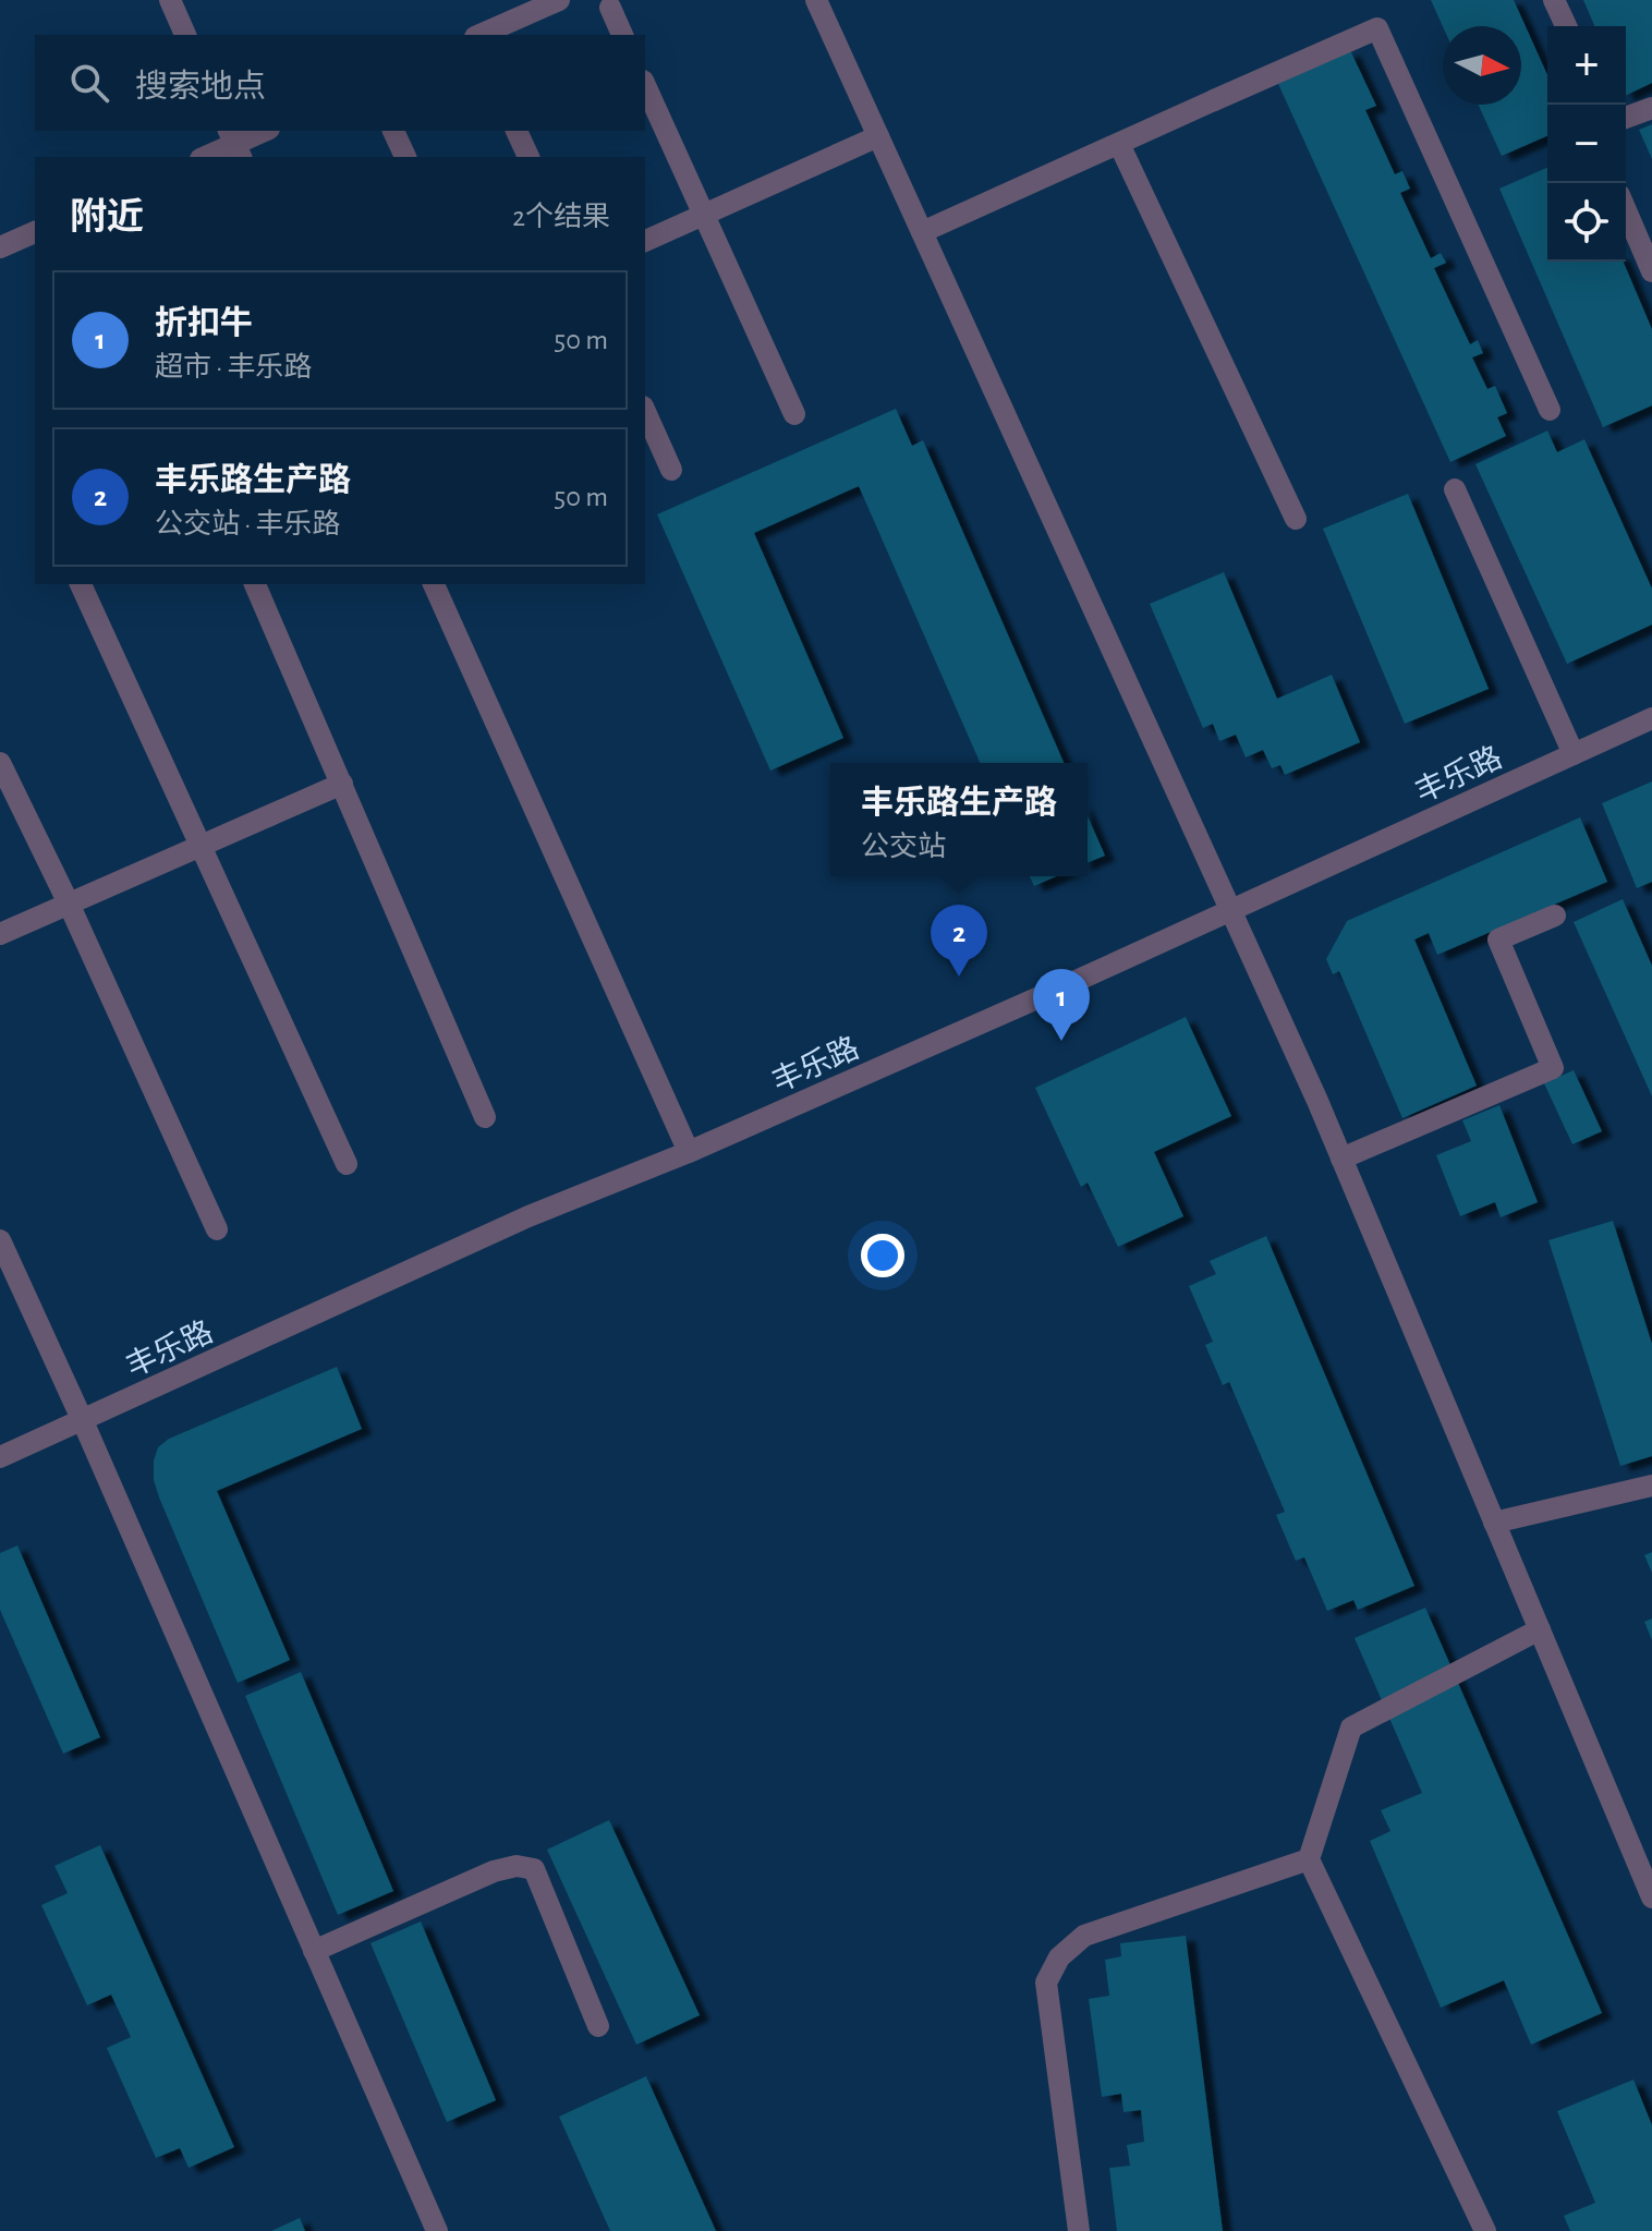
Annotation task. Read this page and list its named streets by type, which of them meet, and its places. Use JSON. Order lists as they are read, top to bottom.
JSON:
{
  "streets": {
    "street": ["丰乐路"]
  },
  "north": "right",
  "page": {
    "map_buttons": ["+", "−"],
    "search": "搜索地点",
    "heading": ["附近", "2个结果"],
    "list": [
      {
        "mark": "1",
        "name": "折扣牛",
        "note": "超市 · 丰乐路",
        "value": "50 m"
      },
      {
        "mark": "2",
        "name": "丰乐路生产路",
        "note": "公交站 · 丰乐路",
        "value": "50 m"
      }
    ],
    "popup": ["丰乐路生产路", "公交站"],
    "pins": ["2", "1"]
  }
}
